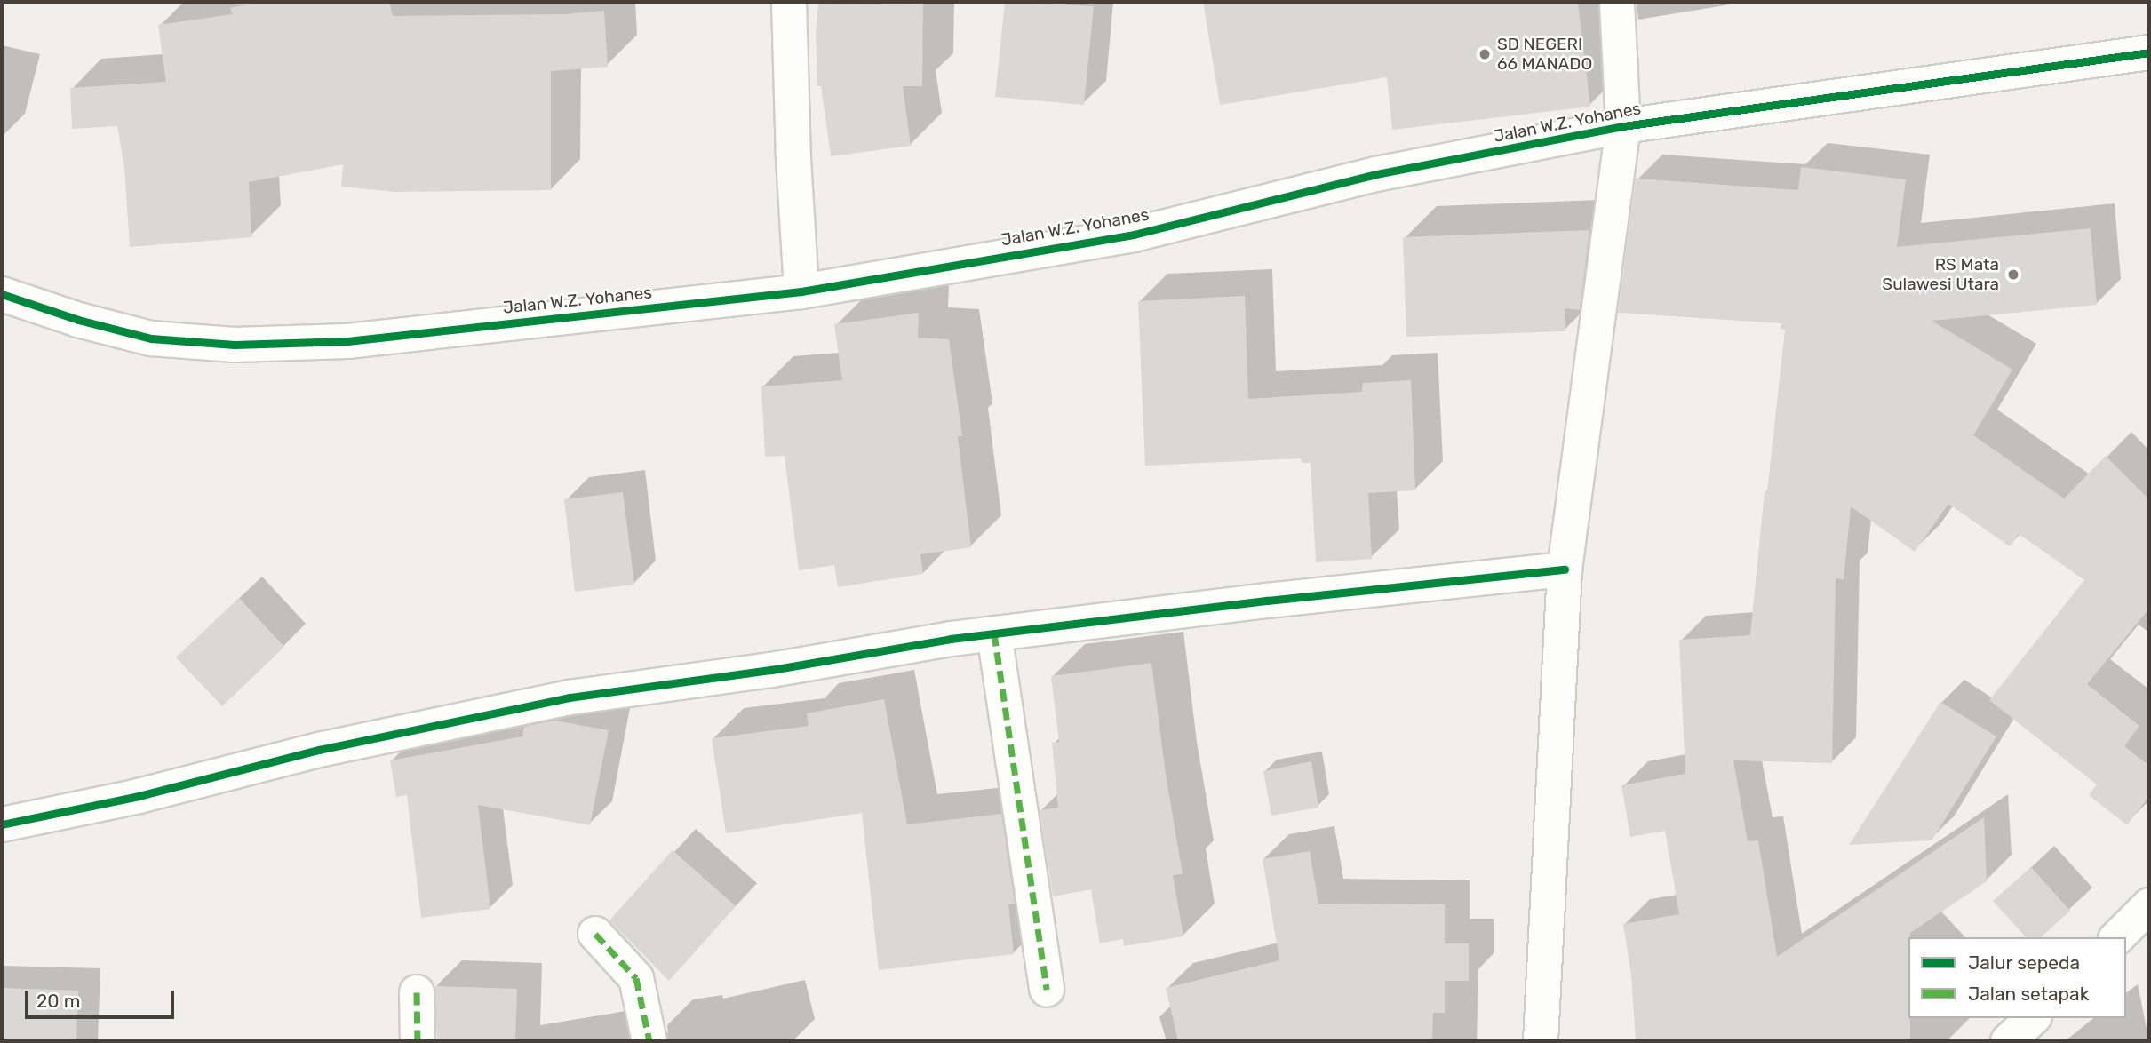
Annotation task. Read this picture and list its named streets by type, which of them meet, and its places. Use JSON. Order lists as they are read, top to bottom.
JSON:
{
  "streets": {
    "street": ["Jalan W.Z. Yohanes"]
  },
  "places": ["SD NEGERI 66 MANADO", "RS Mata Sulawesi Utara"],
  "legend": ["Jalur sepeda", "Jalan setapak"],
  "scale_bar": "20 m"
}
